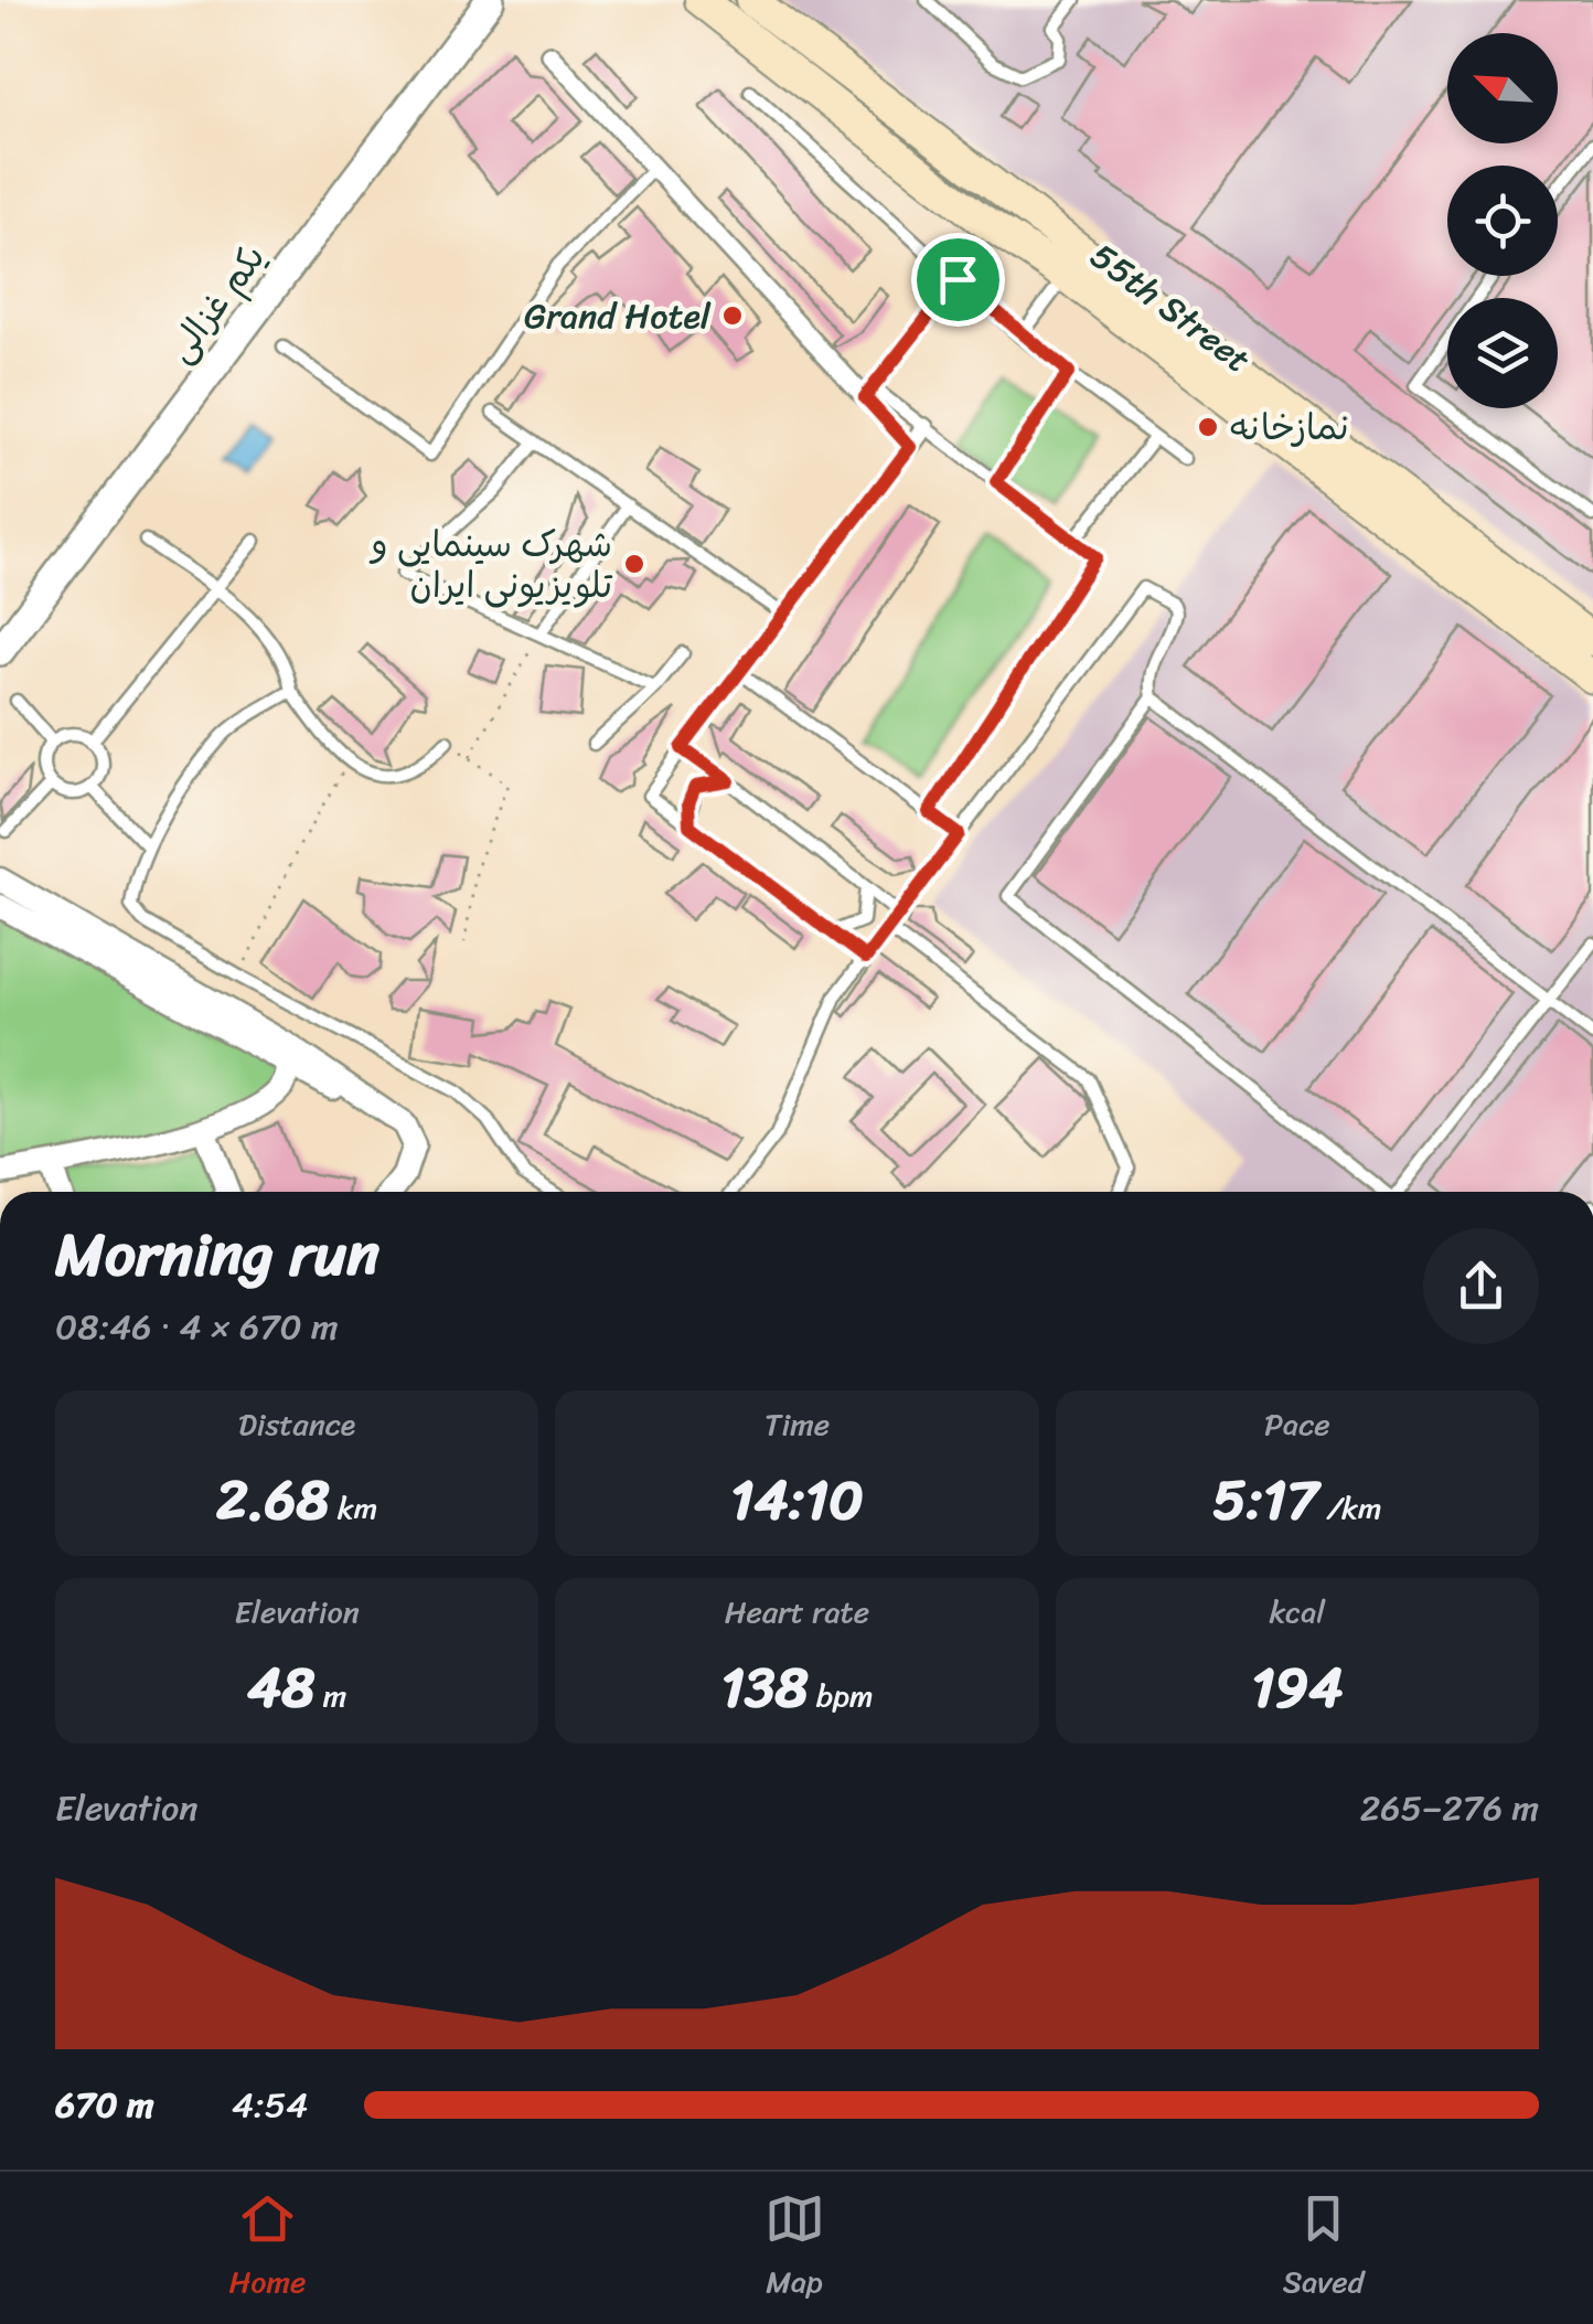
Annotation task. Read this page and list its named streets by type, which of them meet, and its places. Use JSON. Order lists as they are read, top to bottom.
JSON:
{
  "streets": {
    "main road": ["55th Street"],
    "street": ["یکم غزالی"]
  },
  "places": ["Grand Hotel", "نمازخانه", "شهرک سینمایی و تلویزیونی ایران"],
  "north": "top left",
  "page": {
    "heading": ["Morning run", "08:46 · 4 × 670 m"],
    "stats": [
      ["Distance", "2.68 km"],
      ["Time", "14:10"],
      ["Pace", "5:17 /km"],
      ["Elevation", "48 m"],
      ["Heart rate", "138 bpm"],
      ["kcal", "194"]
    ],
    "chart": ["Elevation", "265–276 m"],
    "list": [
      {
        "name": "670 m",
        "note": "4:54"
      }
    ],
    "tabs": ["Home", "Map", "Saved"]
  }
}
